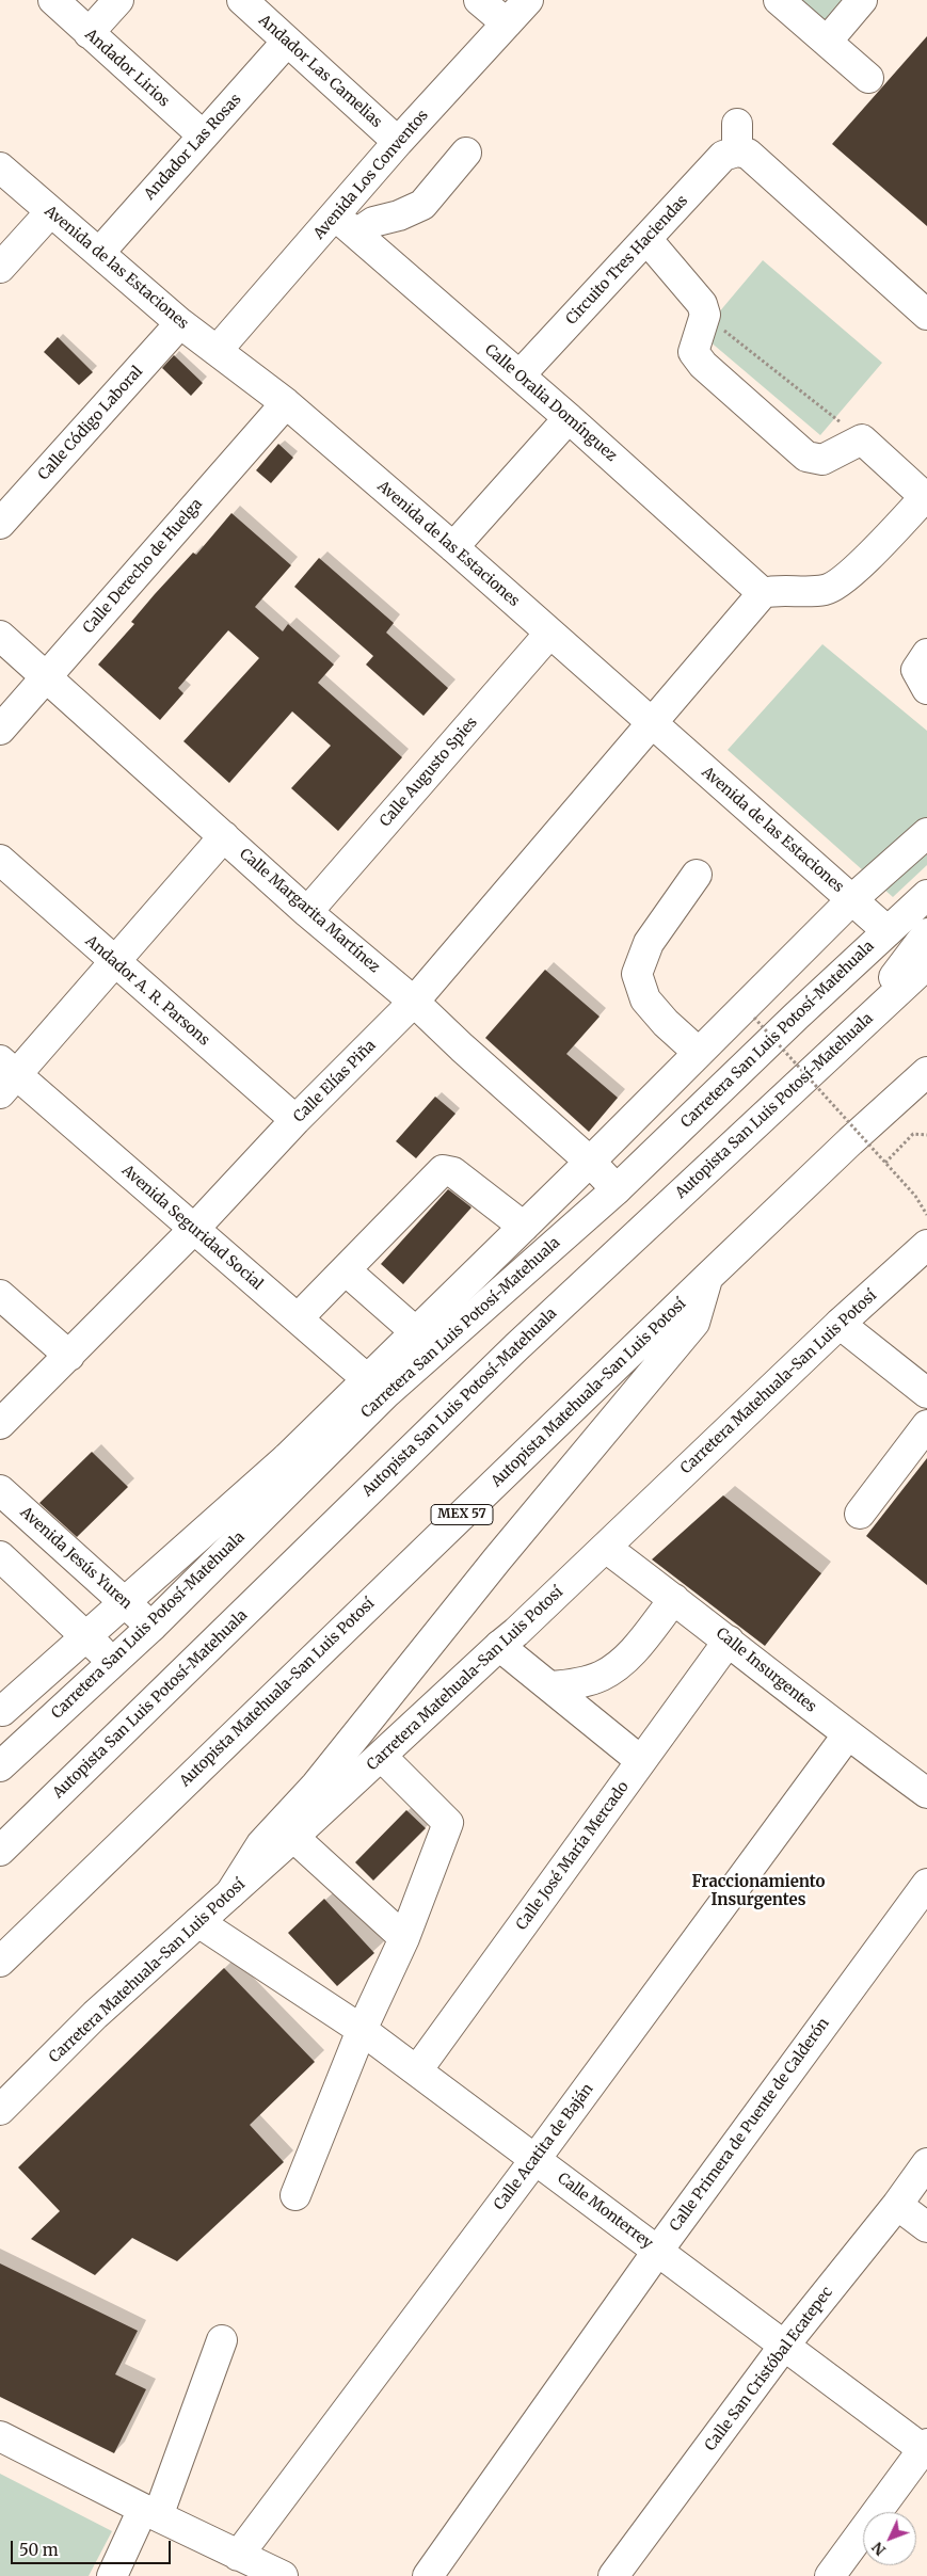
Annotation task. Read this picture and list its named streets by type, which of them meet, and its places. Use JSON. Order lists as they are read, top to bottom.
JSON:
{
  "streets": {
    "main road": [
      "Andador Lirios",
      "Andador Las Camelias",
      "Andador Las Rosas",
      "Avenida Los Conventos",
      "Circuito Tres Haciendas",
      "Avenida de las Estaciones",
      "Calle Oralia Domínguez",
      "Calle Código Laboral",
      "Calle Derecho de Huelga",
      "Calle Augusto Spies",
      "Calle Margarita Martínez",
      "Andador A. R. Parsons",
      "Carretera San Luis Potosí-Matehuala",
      "Calle Elías Piña",
      "Autopista San Luis Potosí-Matehuala",
      "Avenida Seguridad Social",
      "Carretera Matehuala-San Luis Potosí",
      "Autopista Matehuala-San Luis Potosí",
      "MEX 57",
      "Avenida Jesús Yuren",
      "Calle Insurgentes",
      "Calle José María Mercado",
      "Calle Primera de Puente de Calderón",
      "Calle Acatita de Baján",
      "Calle Monterrey",
      "Calle San Cristóbal Ecatepec"
    ]
  },
  "crossings": [
    ["Andador Lirios", "Andador Las Rosas"],
    ["Andador Las Camelias", "Andador Las Rosas"],
    ["Andador Las Camelias", "Avenida Los Conventos"],
    ["Andador Las Rosas", "Avenida de las Estaciones"],
    ["Avenida Los Conventos", "Avenida de las Estaciones"],
    ["Avenida Los Conventos", "Calle Oralia Domínguez"],
    ["Circuito Tres Haciendas", "Calle Oralia Domínguez"],
    ["Avenida de las Estaciones", "Calle Código Laboral"],
    ["Avenida de las Estaciones", "Calle Derecho de Huelga"],
    ["Avenida de las Estaciones", "Calle Augusto Spies"],
    ["Avenida de las Estaciones", "Carretera San Luis Potosí-Matehuala"],
    ["Avenida de las Estaciones", "Calle Elías Piña"],
    ["Calle Derecho de Huelga", "Calle Margarita Martínez"],
    ["Calle Augusto Spies", "Calle Margarita Martínez"],
    ["Calle Margarita Martínez", "Carretera San Luis Potosí-Matehuala"],
    ["Calle Margarita Martínez", "Calle Elías Piña"],
    ["Andador A. R. Parsons", "Calle Elías Piña"],
    ["Carretera San Luis Potosí-Matehuala", "Avenida Seguridad Social"],
    ["Carretera San Luis Potosí-Matehuala", "Avenida Jesús Yuren"],
    ["Calle Elías Piña", "Avenida Seguridad Social"],
    ["Carretera Matehuala-San Luis Potosí", "Calle Insurgentes"],
    ["Carretera Matehuala-San Luis Potosí", "Calle Monterrey"],
    ["Calle Insurgentes", "Calle José María Mercado"],
    ["Calle Insurgentes", "Calle Acatita de Baján"],
    ["Calle José María Mercado", "Calle Monterrey"],
    ["Calle Primera de Puente de Calderón", "Calle Monterrey"],
    ["Calle Acatita de Baján", "Calle Monterrey"],
    ["Calle Monterrey", "Calle San Cristóbal Ecatepec"]
  ],
  "districts": ["Fraccionamiento Insurgentes"],
  "scale_bar": "50 m",
  "north": "bottom left"
}
